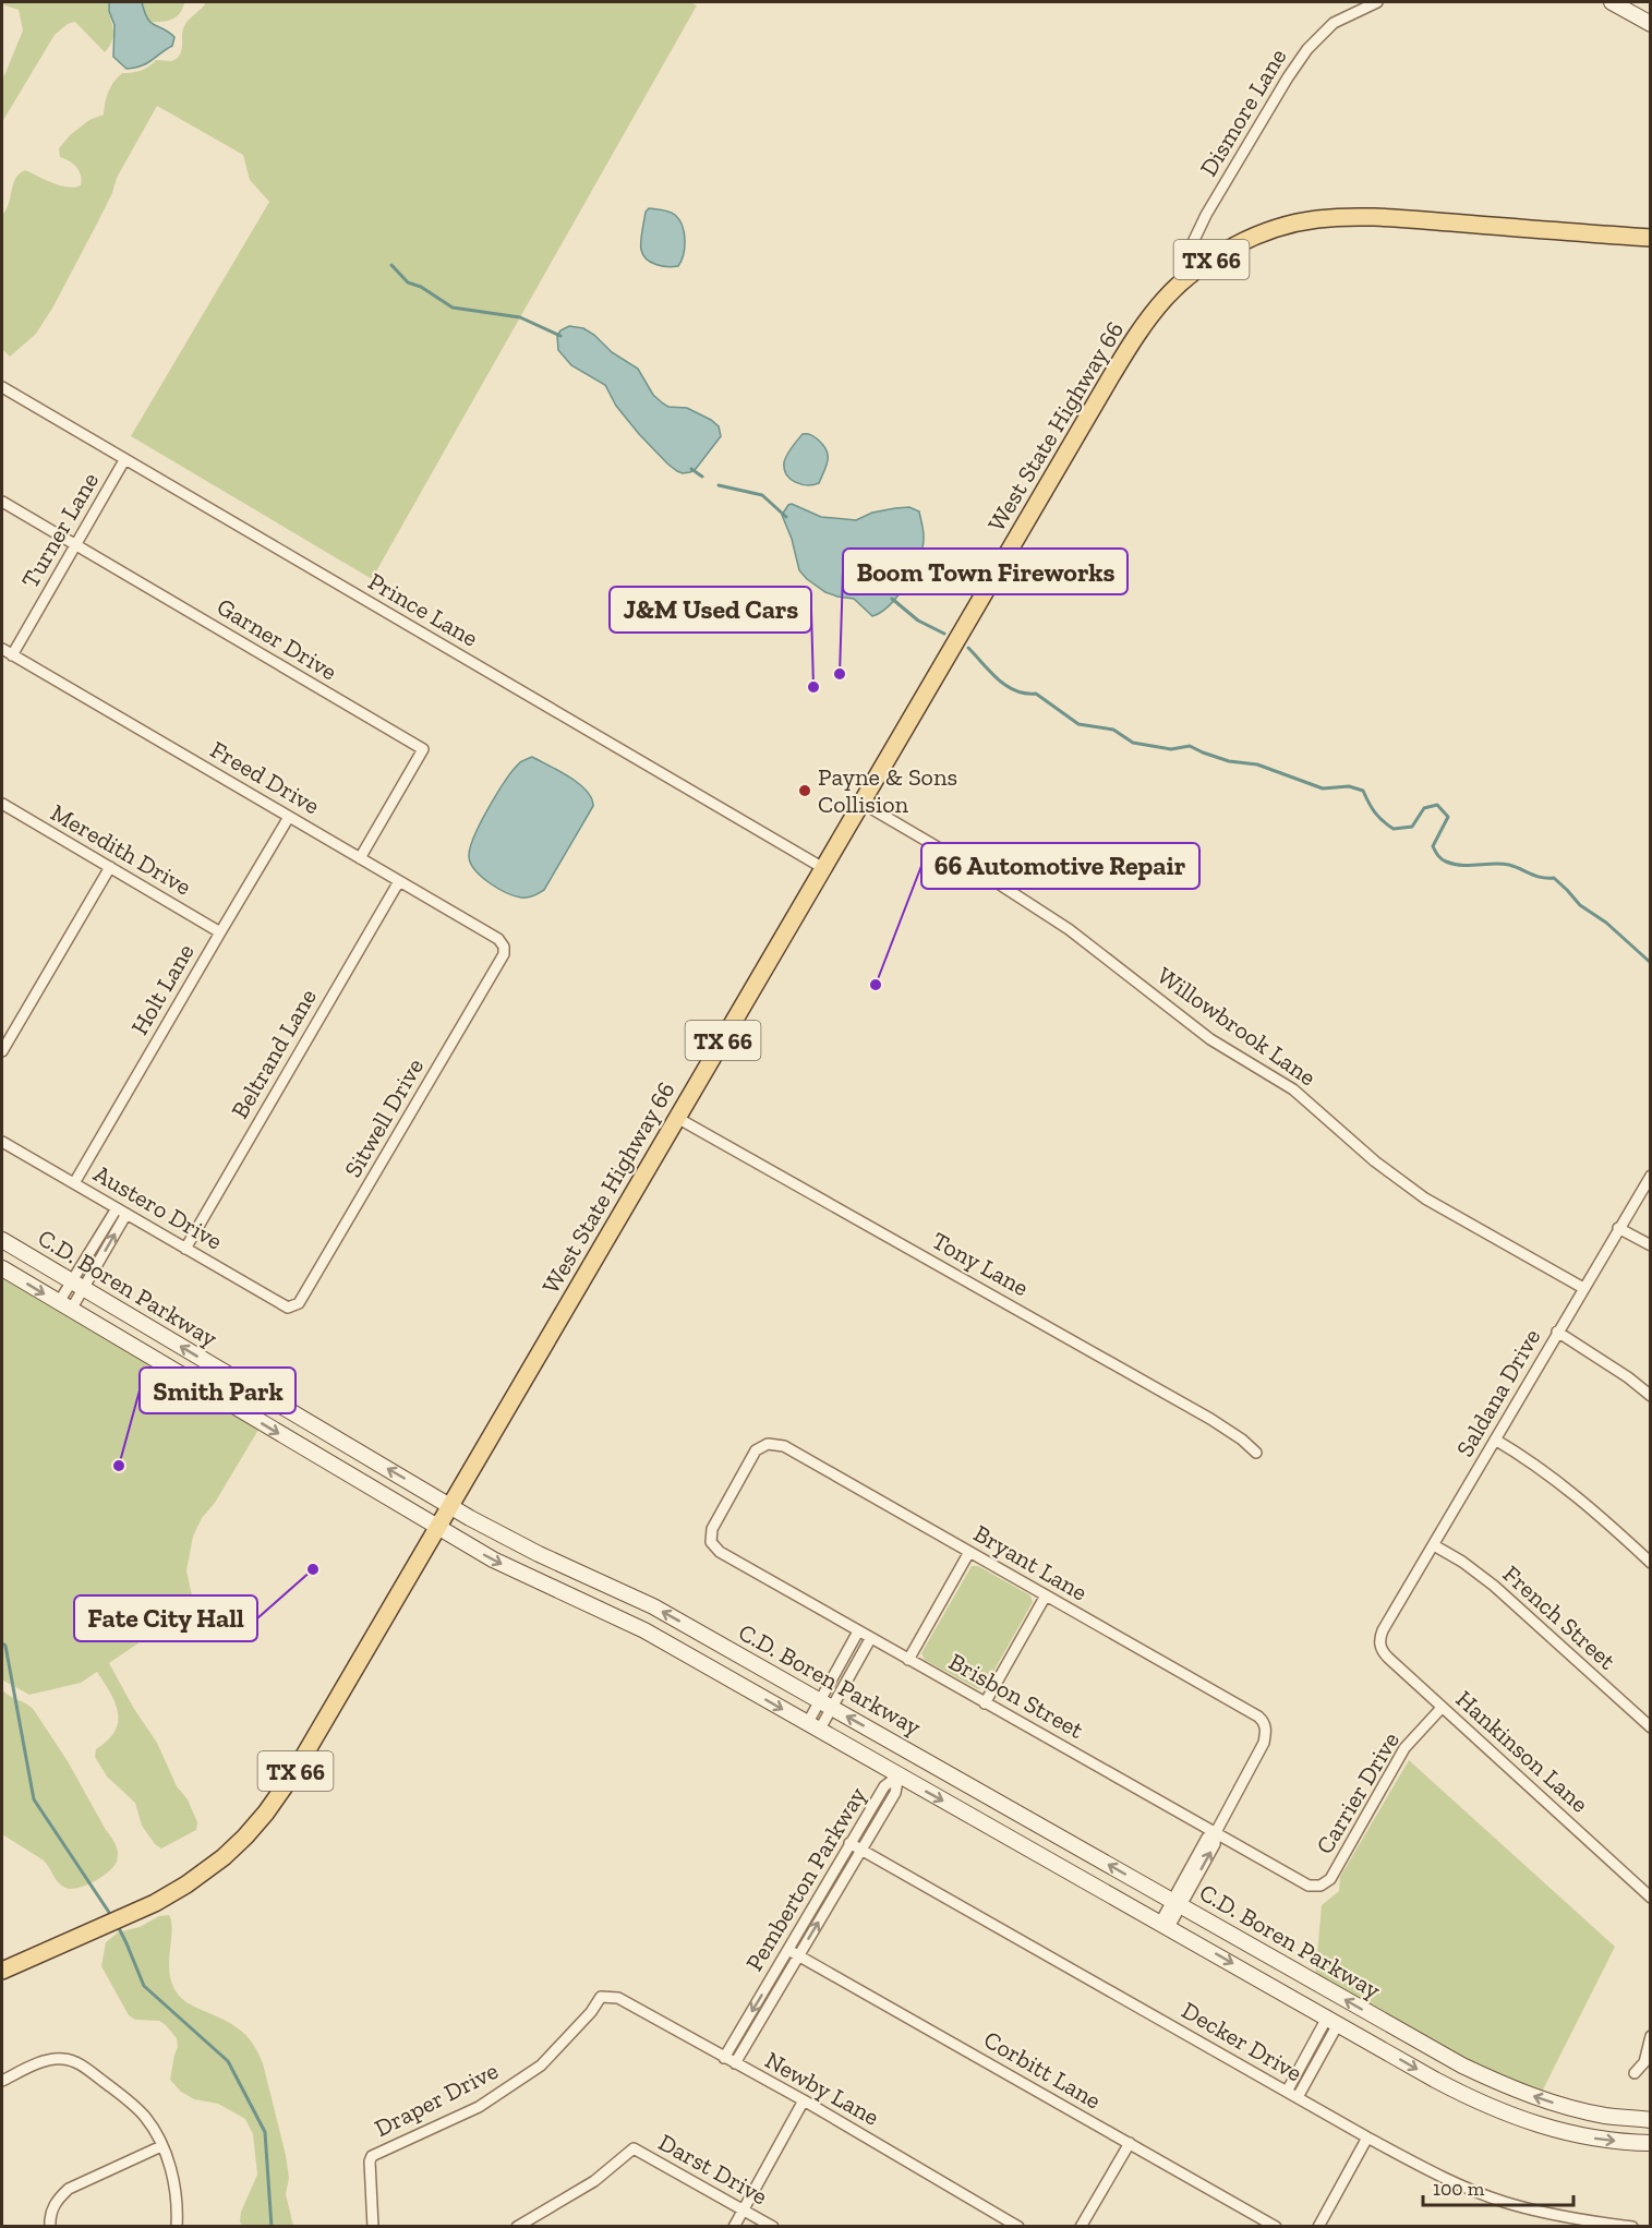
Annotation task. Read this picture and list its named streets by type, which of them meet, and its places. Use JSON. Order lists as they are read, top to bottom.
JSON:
{
  "streets": {
    "main road": ["TX 66", "West State Highway 66"],
    "street": [
      "Dismore Lane",
      "Turner Lane",
      "Prince Lane",
      "Garner Drive",
      "Freed Drive",
      "Meredith Drive",
      "Holt Lane",
      "Willowbrook Lane",
      "Beltrand Lane",
      "Sitwell Drive",
      "Austero Drive",
      "Tony Lane",
      "C.D. Boren Parkway",
      "Saldana Drive",
      "Bryant Lane",
      "French Street",
      "Brisbon Street",
      "Hankinson Lane",
      "Carrier Drive",
      "Pemberton Parkway",
      "Decker Drive",
      "Corbitt Lane",
      "Newby Lane",
      "Draper Drive",
      "Darst Drive"
    ]
  },
  "crossings": [
    ["Dismore Lane", "West State Highway 66"],
    ["TX 66", "West State Highway 66"],
    ["TX 66", "C.D. Boren Parkway"],
    ["West State Highway 66", "Prince Lane"],
    ["West State Highway 66", "Willowbrook Lane"],
    ["West State Highway 66", "Tony Lane"],
    ["West State Highway 66", "C.D. Boren Parkway"],
    ["Turner Lane", "Prince Lane"],
    ["Turner Lane", "Garner Drive"],
    ["Turner Lane", "Freed Drive"],
    ["Garner Drive", "Freed Drive"],
    ["Freed Drive", "Holt Lane"],
    ["Freed Drive", "Beltrand Lane"],
    ["Freed Drive", "Sitwell Drive"],
    ["Meredith Drive", "Holt Lane"],
    ["Holt Lane", "Austero Drive"],
    ["Willowbrook Lane", "Saldana Drive"],
    ["Beltrand Lane", "Austero Drive"],
    ["Sitwell Drive", "Austero Drive"],
    ["C.D. Boren Parkway", "Pemberton Parkway"],
    ["Saldana Drive", "French Street"],
    ["Saldana Drive", "Hankinson Lane"],
    ["Bryant Lane", "Brisbon Street"],
    ["Brisbon Street", "Carrier Drive"],
    ["Hankinson Lane", "Carrier Drive"],
    ["Pemberton Parkway", "Decker Drive"],
    ["Pemberton Parkway", "Corbitt Lane"],
    ["Pemberton Parkway", "Newby Lane"],
    ["Newby Lane", "Draper Drive"]
  ],
  "places": [
    "Boom Town Fireworks",
    "J&M Used Cars",
    "Payne & Sons Collision",
    "66 Automotive Repair",
    "Smith Park",
    "Fate City Hall"
  ],
  "scale_bar": "100 m"
}
